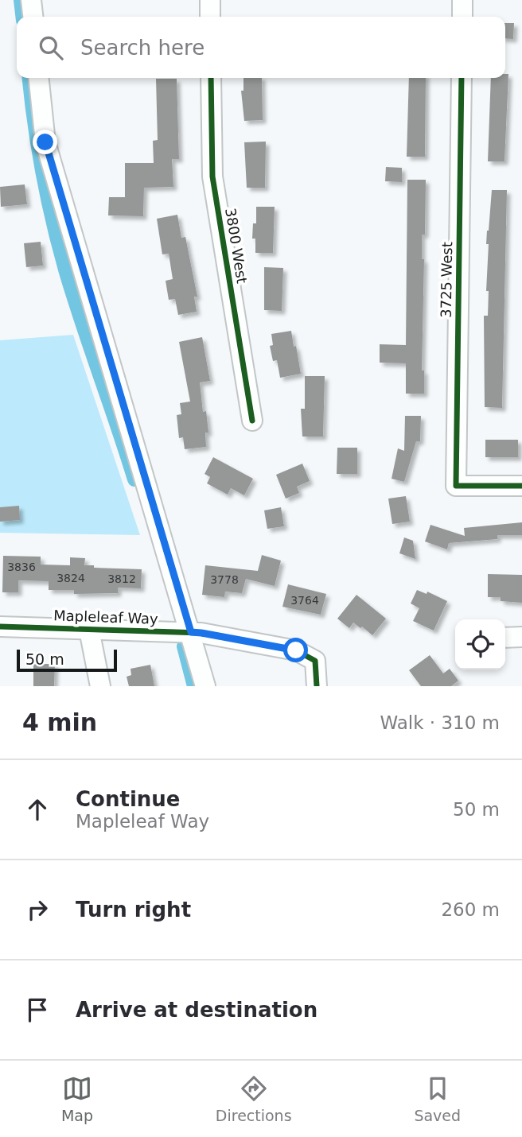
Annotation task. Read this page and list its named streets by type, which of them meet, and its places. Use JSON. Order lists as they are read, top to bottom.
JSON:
{
  "streets": {
    "street": ["3800 West", "3725 West", "Mapleleaf Way"]
  },
  "house_numbers": [
    "3836",
    "3824",
    "3812",
    "3778",
    "3764"
  ],
  "scale_bar": "50 m",
  "page": {
    "search": "Search here",
    "scale": "50 m",
    "heading": ["4 min", "Walk · 310 m"],
    "list": [
      ["Continue", "Mapleleaf Way", "50 m"],
      ["Turn right", "260 m"],
      "Arrive at destination"
    ],
    "nav": ["Map", "Directions", "Saved"]
  }
}
